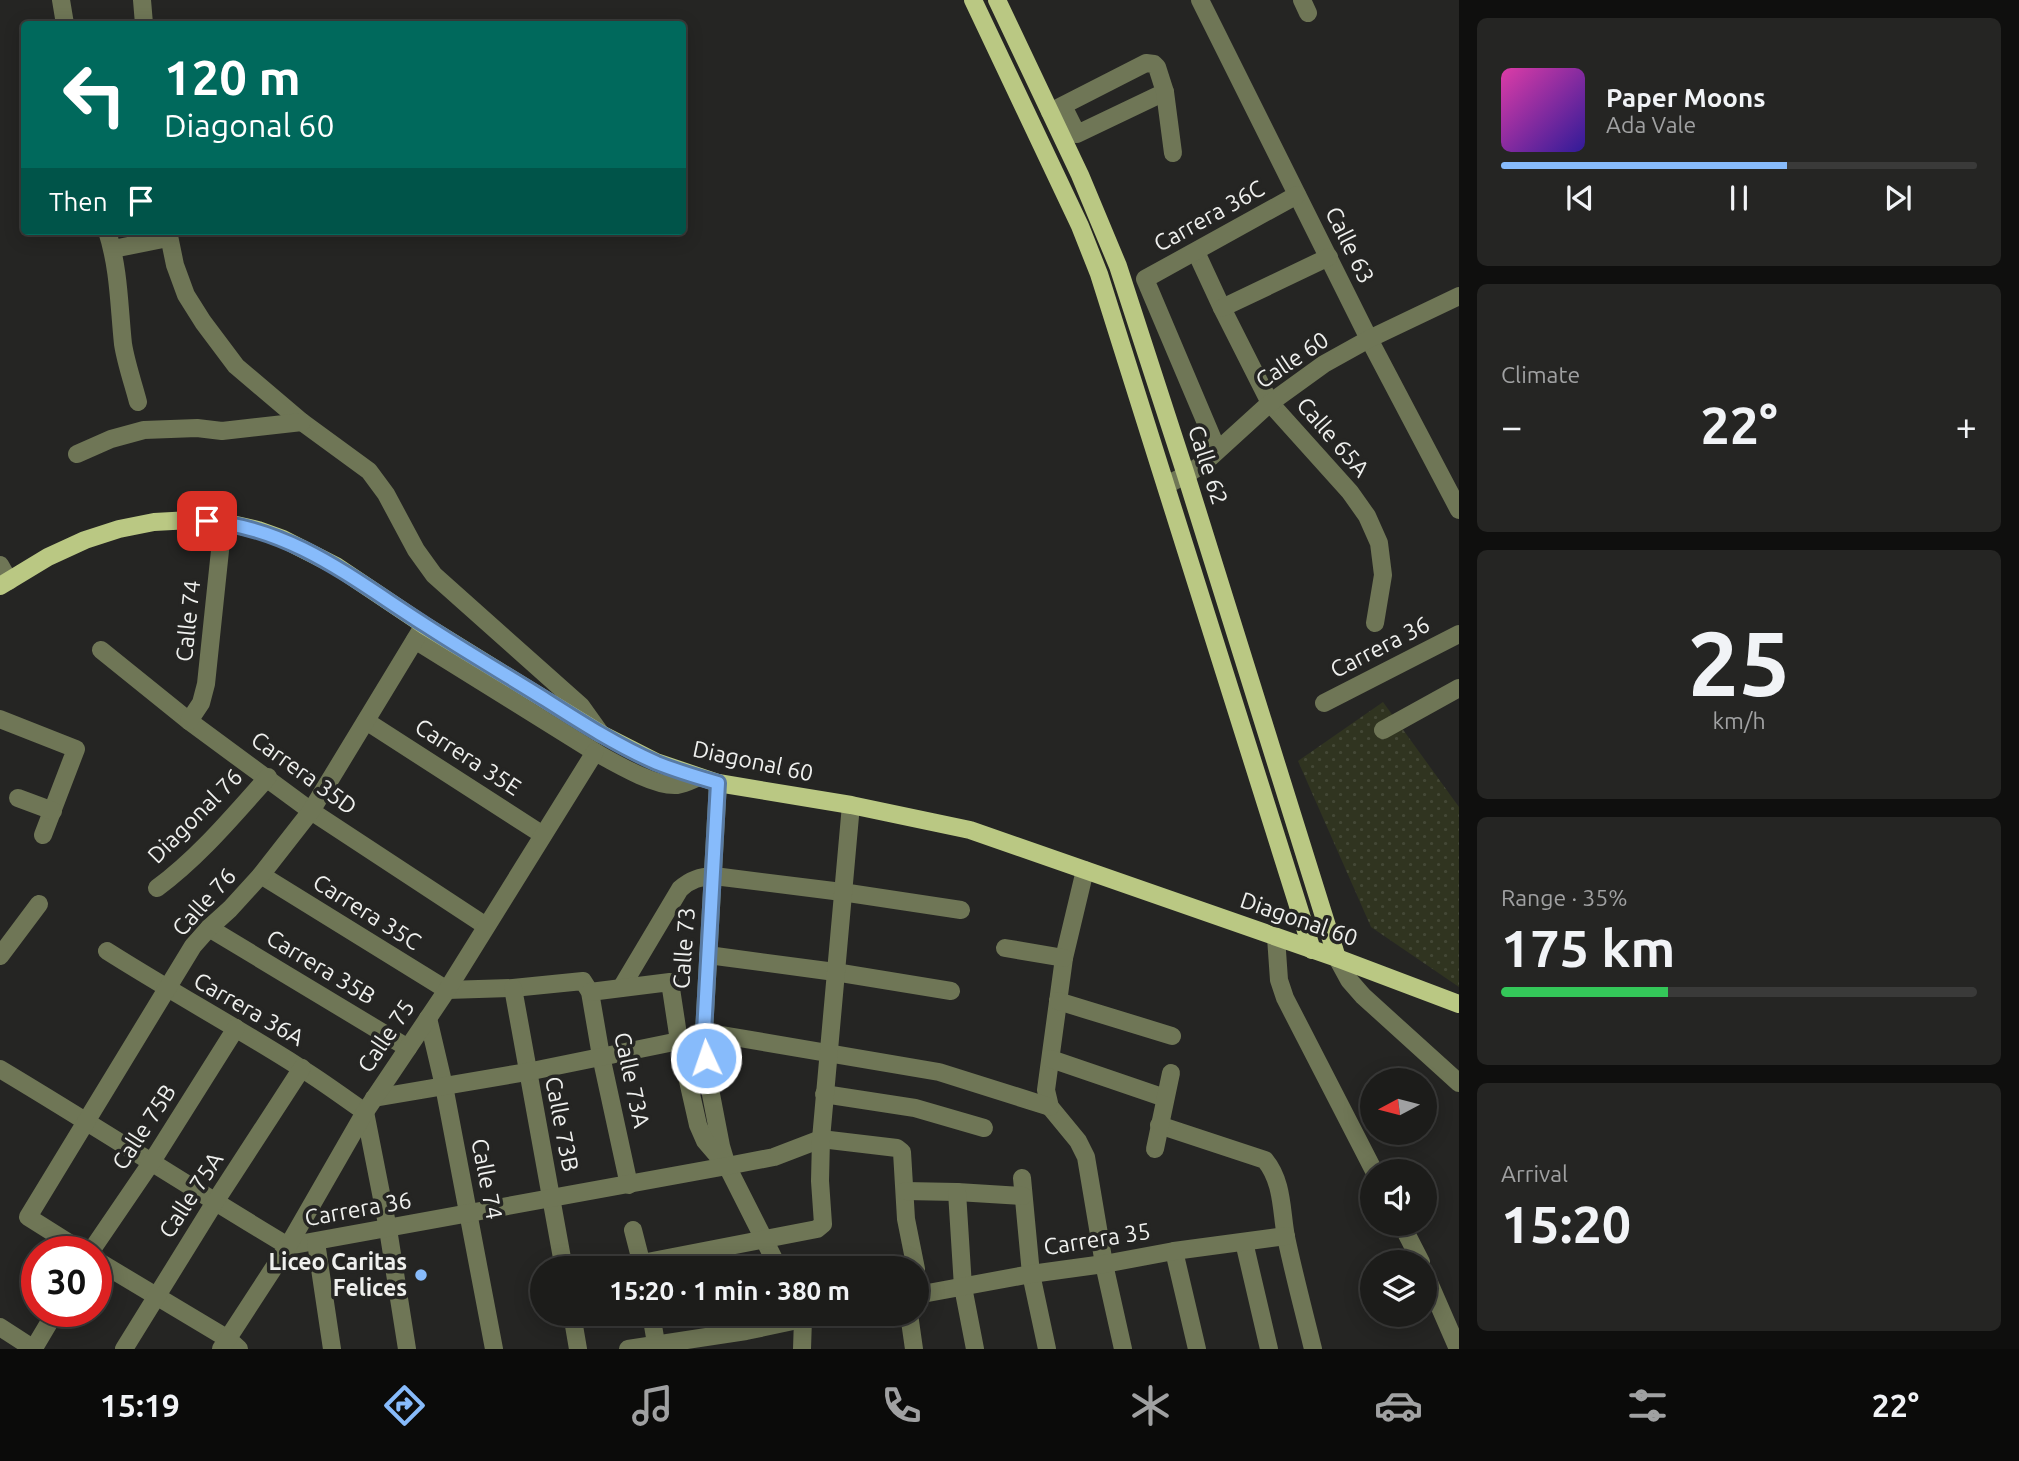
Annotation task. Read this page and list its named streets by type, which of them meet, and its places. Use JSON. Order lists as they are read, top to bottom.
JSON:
{
  "streets": {
    "main road": ["Calle 62", "Diagonal 60"],
    "street": [
      "Carrera 36C",
      "Calle 63",
      "Calle 60",
      "Calle 65A",
      "Calle 74",
      "Carrera 36",
      "Carrera 35E",
      "Carrera 35D",
      "Diagonal 76",
      "Calle 76",
      "Carrera 35C",
      "Calle 73",
      "Carrera 35B",
      "Carrera 36A",
      "Calle 75",
      "Calle 73A",
      "Calle 73B",
      "Calle 75B",
      "Calle 75A",
      "Carrera 35"
    ]
  },
  "crossings": [
    ["Carrera 36C", "Calle 63"],
    ["Carrera 36C", "Calle 60"],
    ["Carrera 36C", "Calle 65A"],
    ["Calle 63", "Calle 60"],
    ["Calle 60", "Calle 65A"],
    ["Calle 60", "Calle 62"],
    ["Calle 62", "Diagonal 60"],
    ["Calle 74", "Carrera 36"],
    ["Calle 74", "Diagonal 60"],
    ["Calle 74", "Carrera 35D"],
    ["Calle 74", "Calle 75"],
    ["Carrera 36", "Calle 76"],
    ["Carrera 36", "Calle 73"],
    ["Carrera 36", "Calle 75"],
    ["Carrera 36", "Calle 73A"],
    ["Carrera 36", "Calle 73B"],
    ["Carrera 36", "Calle 75B"],
    ["Carrera 36", "Calle 75A"],
    ["Carrera 35E", "Calle 76"],
    ["Carrera 35E", "Calle 75"],
    ["Diagonal 60", "Calle 76"],
    ["Diagonal 60", "Calle 73"],
    ["Carrera 35D", "Diagonal 76"],
    ["Carrera 35D", "Calle 76"],
    ["Carrera 35D", "Calle 75"],
    ["Calle 76", "Carrera 35C"],
    ["Calle 76", "Carrera 35B"],
    ["Calle 76", "Carrera 36A"],
    ["Carrera 35C", "Calle 75"],
    ["Carrera 35B", "Calle 75"],
    ["Carrera 36A", "Calle 75"],
    ["Carrera 36A", "Calle 75B"],
    ["Carrera 36A", "Calle 75A"]
  ],
  "places": ["Liceo Caritas Felices"],
  "north": "left",
  "page": {
    "turn": ["120 m", "Diagonal 60"],
    "song": ["Paper Moons", "Ada Vale"],
    "then": "Then",
    "tile": [
      "Climate",
      ["25", "km/h"],
      ["Range · 35%", "175 km"],
      ["Arrival", "15:20"]
    ],
    "heat": ["−", "22°", "+"],
    "limit": "30",
    "trip": "15:20 · 1 min · 380 m",
    "tabs": ["15:19", "22°"]
  }
}
